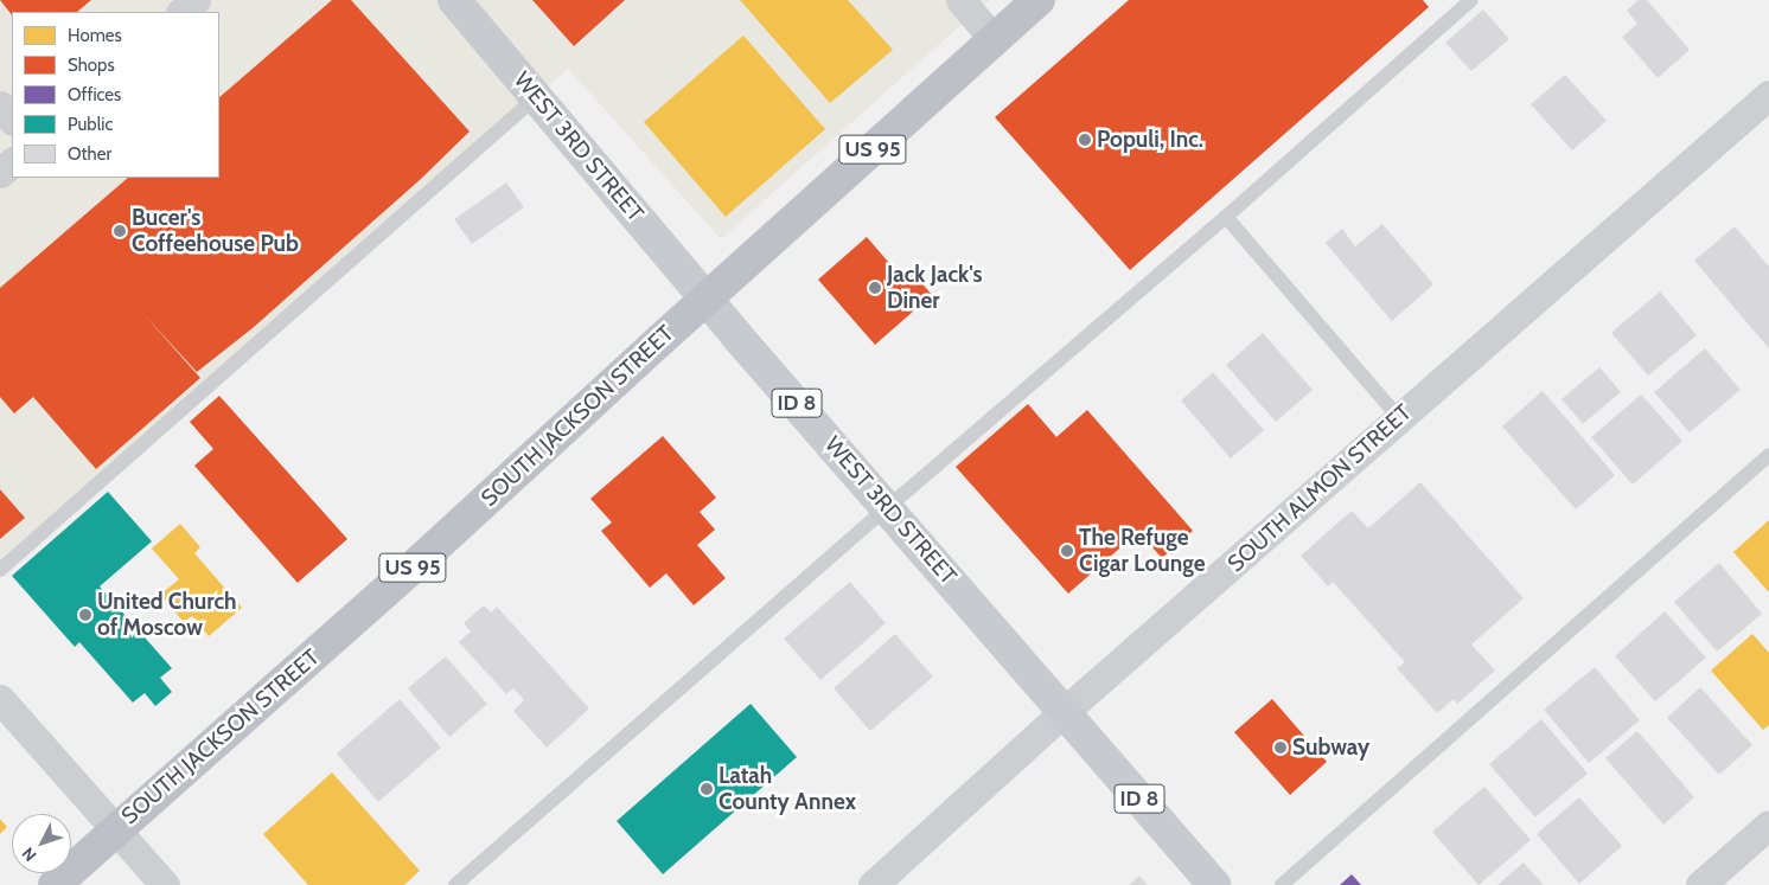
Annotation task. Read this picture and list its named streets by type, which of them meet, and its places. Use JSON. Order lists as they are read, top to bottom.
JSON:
{
  "streets": {
    "highway": ["US 95", "SOUTH JACKSON STREET"],
    "main road": ["WEST 3RD STREET", "ID 8"],
    "street": ["SOUTH ALMON STREET"]
  },
  "crossings": [
    ["WEST 3RD STREET", "SOUTH JACKSON STREET"],
    ["WEST 3RD STREET", "SOUTH ALMON STREET"],
    ["US 95", "SOUTH JACKSON STREET"]
  ],
  "places": [
    "Populi, Inc.",
    "Bucer's Coffeehouse Pub",
    "Jack Jack's Diner",
    "The Refuge Cigar Lounge",
    "United Church of Moscow",
    "Subway",
    "Latah County Annex"
  ],
  "legend": [
    "Homes",
    "Shops",
    "Offices",
    "Public",
    "Other"
  ],
  "north": "bottom left"
}
